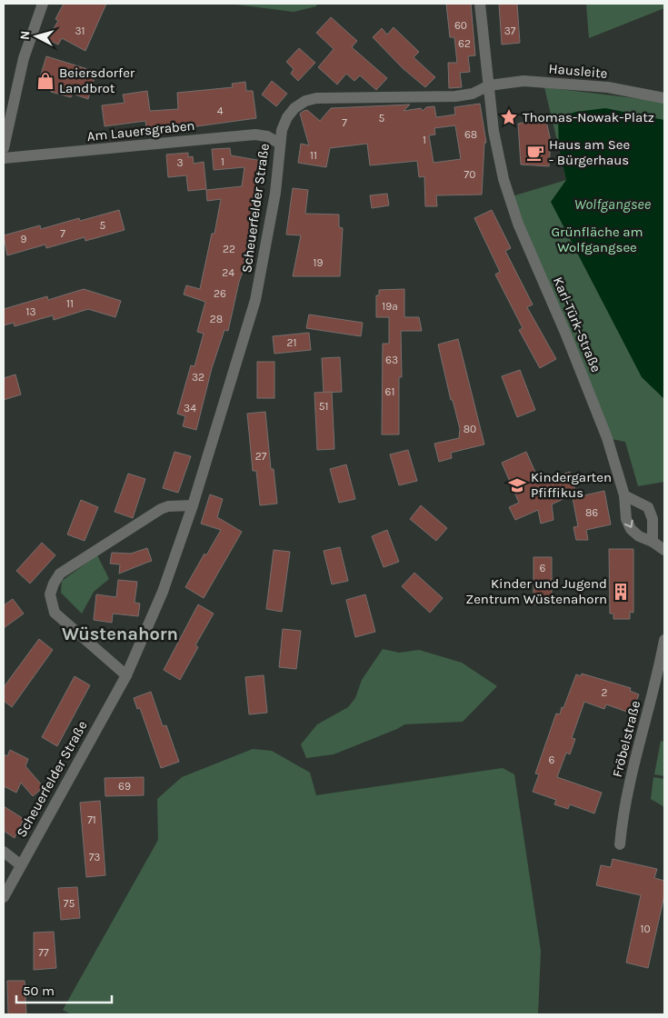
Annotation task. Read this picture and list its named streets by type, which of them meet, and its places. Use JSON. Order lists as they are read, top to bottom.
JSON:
{
  "streets": {
    "street": [
      "Hausleite",
      "Am Lauersgraben",
      "Scheuerfelder Straße",
      "Karl-Türk-Straße",
      "Fröbelstraße"
    ]
  },
  "crossings": [
    ["Hausleite", "Scheuerfelder Straße"],
    ["Hausleite", "Karl-Türk-Straße"],
    ["Am Lauersgraben", "Scheuerfelder Straße"],
    ["Scheuerfelder Straße", "Karl-Türk-Straße"]
  ],
  "districts": ["Wüstenahorn"],
  "water": ["Wolfgangsee"],
  "parks": ["Grünfläche am Wolfgangsee"],
  "places": {
    "shop": ["Beiersdorfer Landbrot"],
    "place": ["Thomas-Nowak-Platz"],
    "cafe": ["Haus am See - Bürgerhaus"],
    "school or university": ["Kindergarten Pfiffikus"],
    "building": ["Kinder und Jugend Zentrum Wüstenahorn"]
  },
  "house_numbers": [
    "60",
    "31",
    "37",
    "62",
    "4",
    "5",
    "7",
    "68",
    "1",
    "11",
    "1",
    "3",
    "70",
    "5",
    "7",
    "9",
    "22",
    "19",
    "24",
    "26",
    "11",
    "19a",
    "13",
    "28",
    "21",
    "63",
    "32",
    "61",
    "51",
    "34",
    "80",
    "27",
    "86",
    "6",
    "2",
    "6",
    "69",
    "71",
    "73",
    "75",
    "10",
    "77"
  ],
  "scale_bar": "50 m",
  "north": "left"
}
